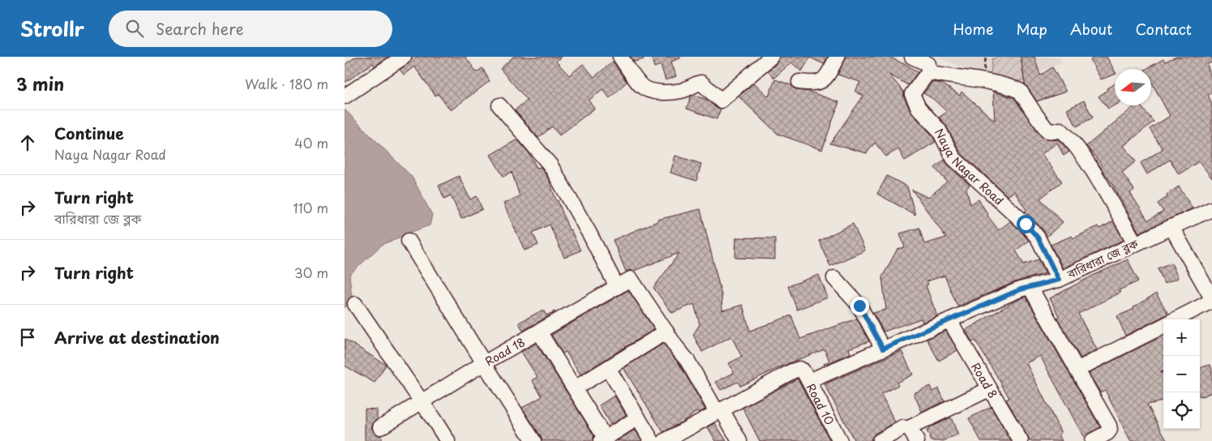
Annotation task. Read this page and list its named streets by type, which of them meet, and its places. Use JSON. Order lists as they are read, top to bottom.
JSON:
{
  "streets": {
    "street": [
      "Naya Nagar Road",
      "বারিধারা জে ব্লক",
      "Road 18",
      "Road 8",
      "Road 10"
    ]
  },
  "crossings": [
    ["Naya Nagar Road", "বারিধারা জে ব্লক"],
    ["বারিধারা জে ব্লক", "Road 8"],
    ["বারিধারা জে ব্লক", "Road 10"]
  ],
  "north": "left",
  "page": {
    "header": "Strollr",
    "search": "Search here",
    "nav": [
      "Home",
      "Map",
      "About",
      "Contact"
    ],
    "heading": ["3 min", "Walk · 180 m"],
    "list": [
      ["Continue", "Naya Nagar Road", "40 m"],
      ["Turn right", "বারিধারা জে ব্লক", "110 m"],
      ["Turn right", "30 m"],
      "Arrive at destination"
    ],
    "map_buttons": ["+", "−"]
  }
}
